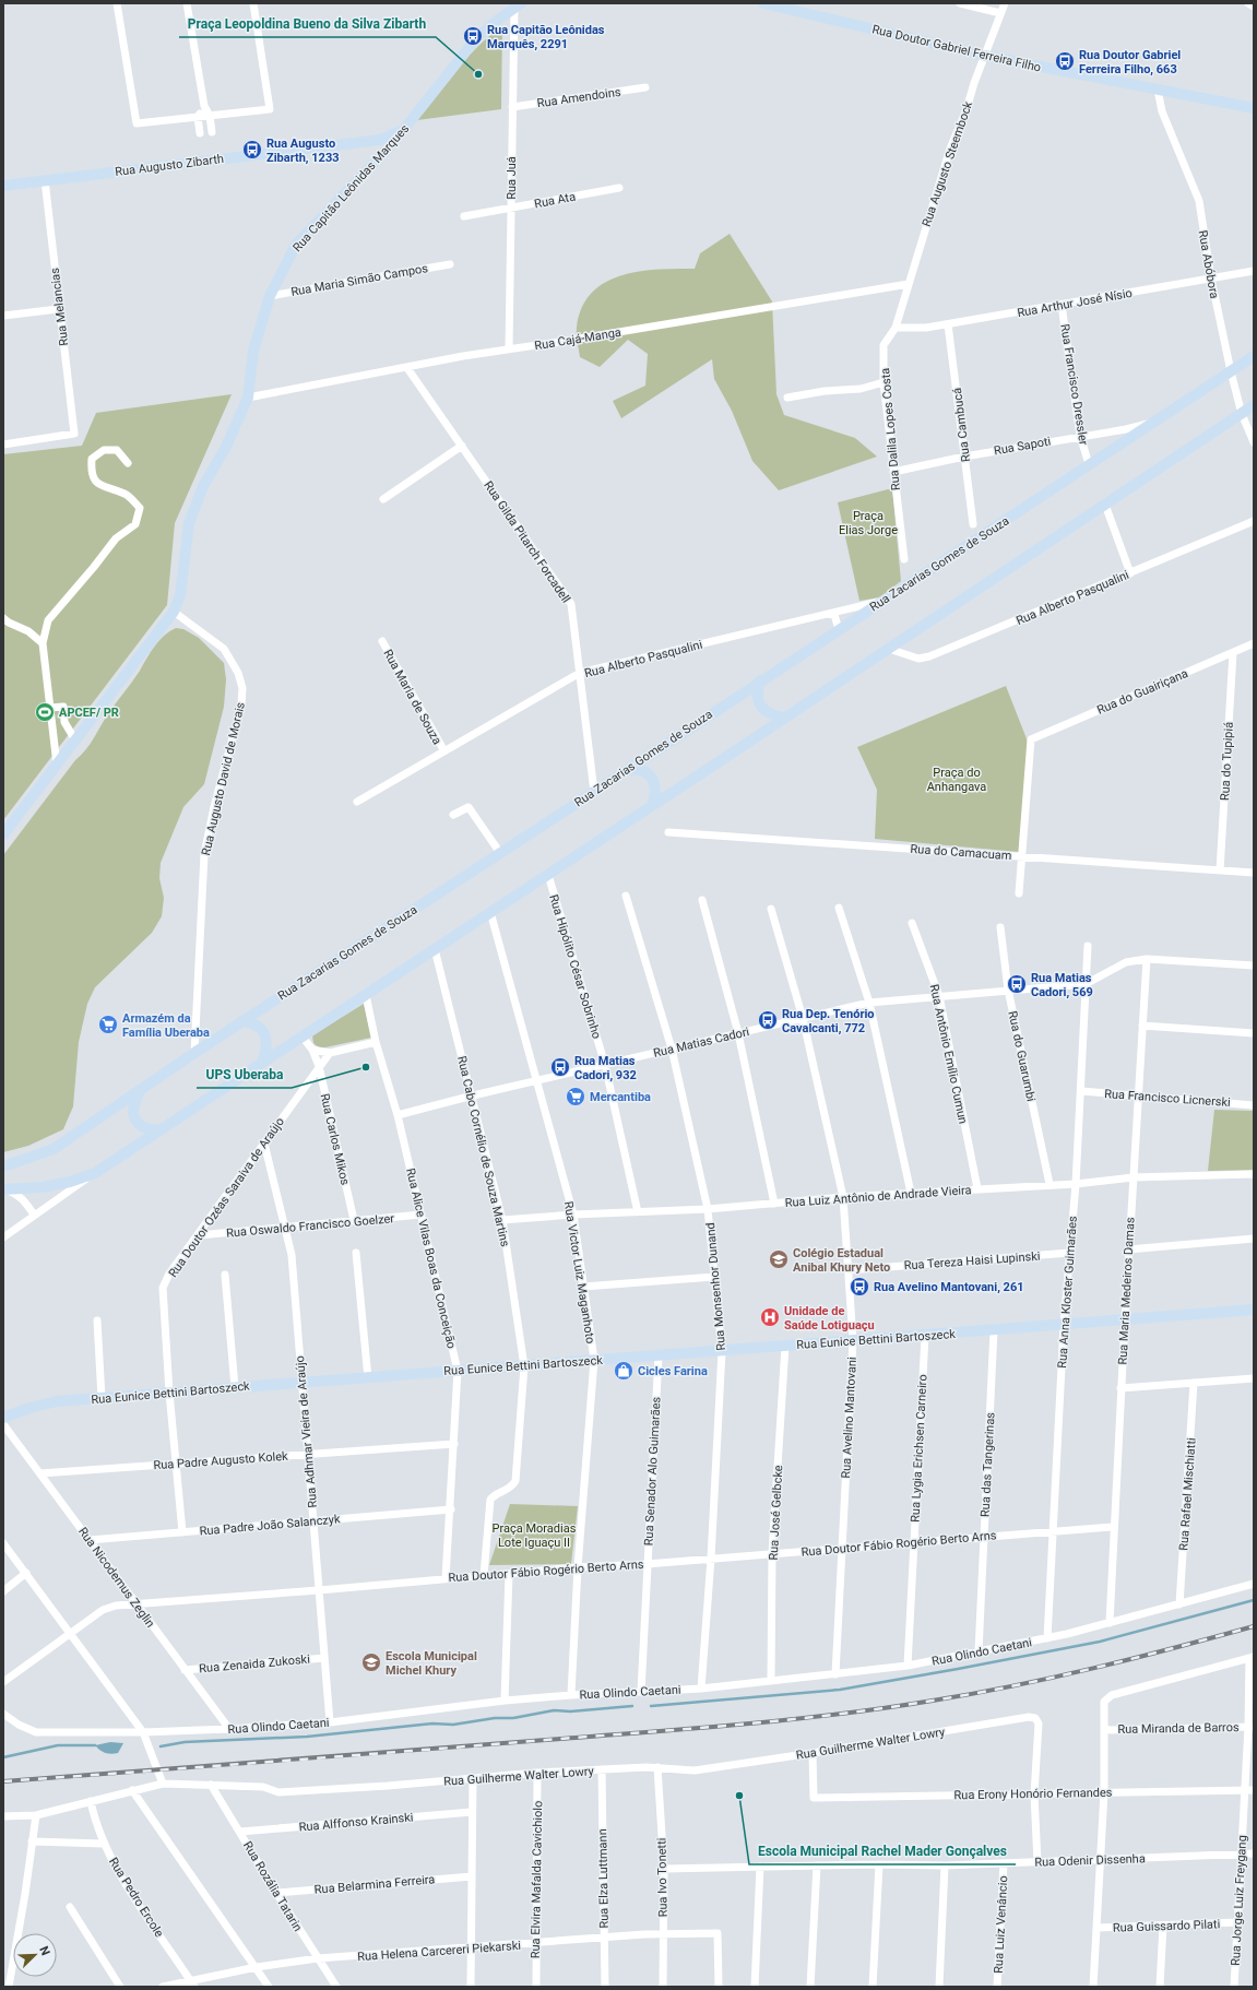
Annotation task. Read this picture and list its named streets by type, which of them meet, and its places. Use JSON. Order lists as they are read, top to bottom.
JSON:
{
  "streets": {
    "main road": [
      "Rua Doutor Gabriel Ferreira Filho",
      "Rua Augusto Zibarth",
      "Rua Capitão Leônidas Marques",
      "Rua Zacarias Gomes de Souza",
      "Rua Eunice Bettini Bartoszeck"
    ],
    "street": [
      "Rua Amendoins",
      "Rua Augusto Steembock",
      "Rua Juá",
      "Rua Ata",
      "Rua Abóbora",
      "Rua Maria Simão Campos",
      "Rua Arthur José Nísio",
      "Rua Melancias",
      "Rua Cajá-Manga",
      "Rua Francisco Dressler",
      "Rua Cambucá",
      "Rua Dalila Lopes Costa",
      "Rua Sapoti",
      "Rua Gilda Pitarch Forcadell",
      "Rua Alberto Pasqualini",
      "Rua do Guairiçana",
      "Rua Maria de Souza",
      "Rua do Tupipiá",
      "Rua Augusto David de Morais",
      "Rua do Camacuam",
      "Rua Hipólito César Sobrinho",
      "Rua Matias Cadori",
      "Rua Antônio Emílio Cumun",
      "Rua do Guarumbi",
      "Rua Francisco Licnerski",
      "Rua Carlos Mikos",
      "Rua Cabo Cornélio de Souza Martins",
      "Rua Luiz Antônio de Andrade Vieira",
      "Rua Doutor Ozéas Saraiva de Araújo",
      "Rua Oswaldo Francisco Goelzer",
      "Rua Alice Vilas Boas da Conceição",
      "Rua Tereza Haisi Lupinski",
      "Rua Victor Luiz Maganhoto",
      "Rua Monsenhor Dunand",
      "Rua Maria Medeiros Damas",
      "Rua Anna Kloster Guimarães",
      "Rua Avelino Mantovani",
      "Rua Adhmar Vieira de Araújo",
      "Rua Lygia Erichsen Carneiro",
      "Rua Padre Augusto Kolek",
      "Rua das Tangerinas",
      "Rua Senador Alo Guimarães",
      "Rua Rafael Mischiatti",
      "Rua José Gelbcke",
      "Rua Padre João Salanczyk",
      "Rua Doutor Fábio Rogério Berto Arns",
      "Rua Nicodemus Zeglin",
      "Rua Olindo Caetani",
      "Rua Zenaida Zukoski",
      "Rua Miranda de Barros",
      "Rua Guilherme Walter Lowry",
      "Rua Erony Honório Fernandes",
      "Rua Alffonso Krainski",
      "Rua Odenir Dissenha",
      "Rua Ivo Tonetti",
      "Rua Elza Luttmann",
      "Rua Elvira Mafalda Cavichiolo",
      "Rua Belarmina Ferreira",
      "Rua Rozália Tatarin",
      "Rua Pedro Ercole",
      "Rua Jorge Luiz Freygang",
      "Rua Luiz Venâncio",
      "Rua Guissardo Pilati",
      "Rua Helena Carcereri Piekarski"
    ]
  },
  "crossings": [
    ["Rua Doutor Gabriel Ferreira Filho", "Rua Augusto Steembock"],
    ["Rua Doutor Gabriel Ferreira Filho", "Rua Abóbora"],
    ["Rua Amendoins", "Rua Juá"],
    ["Rua Augusto Steembock", "Rua Arthur José Nísio"],
    ["Rua Augusto Steembock", "Rua Cajá-Manga"],
    ["Rua Augusto Steembock", "Rua Dalila Lopes Costa"],
    ["Rua Augusto Zibarth", "Rua Capitão Leônidas Marques"],
    ["Rua Augusto Zibarth", "Rua Melancias"],
    ["Rua Juá", "Rua Capitão Leônidas Marques"],
    ["Rua Juá", "Rua Ata"],
    ["Rua Juá", "Rua Cajá-Manga"],
    ["Rua Capitão Leônidas Marques", "Rua Maria Simão Campos"],
    ["Rua Capitão Leônidas Marques", "Rua Cajá-Manga"],
    ["Rua Capitão Leônidas Marques", "Rua Augusto David de Morais"],
    ["Rua Abóbora", "Rua Arthur José Nísio"],
    ["Rua Abóbora", "Rua Zacarias Gomes de Souza"],
    ["Rua Arthur José Nísio", "Rua Francisco Dressler"],
    ["Rua Arthur José Nísio", "Rua Cambucá"],
    ["Rua Arthur José Nísio", "Rua Dalila Lopes Costa"],
    ["Rua Cajá-Manga", "Rua Gilda Pitarch Forcadell"],
    ["Rua Francisco Dressler", "Rua Sapoti"],
    ["Rua Francisco Dressler", "Rua Zacarias Gomes de Souza"],
    ["Rua Cambucá", "Rua Sapoti"],
    ["Rua Dalila Lopes Costa", "Rua Sapoti"],
    ["Rua Sapoti", "Rua Zacarias Gomes de Souza"],
    ["Rua Gilda Pitarch Forcadell", "Rua Zacarias Gomes de Souza"],
    ["Rua Gilda Pitarch Forcadell", "Rua Alberto Pasqualini"],
    ["Rua Zacarias Gomes de Souza", "Rua Alberto Pasqualini"],
    ["Rua Zacarias Gomes de Souza", "Rua Augusto David de Morais"],
    ["Rua Alberto Pasqualini", "Rua Maria de Souza"],
    ["Rua do Guairiçana", "Rua do Tupipiá"],
    ["Rua do Guairiçana", "Rua do Camacuam"],
    ["Rua do Tupipiá", "Rua do Camacuam"],
    ["Rua Hipólito César Sobrinho", "Rua Matias Cadori"],
    ["Rua Hipólito César Sobrinho", "Rua Luiz Antônio de Andrade Vieira"],
    ["Rua Matias Cadori", "Rua Antônio Emílio Cumun"],
    ["Rua Matias Cadori", "Rua do Guarumbi"],
    ["Rua Matias Cadori", "Rua Cabo Cornélio de Souza Martins"],
    ["Rua Matias Cadori", "Rua Alice Vilas Boas da Conceição"],
    ["Rua Matias Cadori", "Rua Victor Luiz Maganhoto"],
    ["Rua Matias Cadori", "Rua Monsenhor Dunand"],
    ["Rua Matias Cadori", "Rua Anna Kloster Guimarães"],
    ["Rua Matias Cadori", "Rua Avelino Mantovani"],
    ["Rua Antônio Emílio Cumun", "Rua Luiz Antônio de Andrade Vieira"],
    ["Rua do Guarumbi", "Rua Luiz Antônio de Andrade Vieira"],
    ["Rua Francisco Licnerski", "Rua Maria Medeiros Damas"],
    ["Rua Francisco Licnerski", "Rua Anna Kloster Guimarães"],
    ["Rua Carlos Mikos", "Rua Doutor Ozéas Saraiva de Araújo"],
    ["Rua Carlos Mikos", "Rua Oswaldo Francisco Goelzer"],
    ["Rua Cabo Cornélio de Souza Martins", "Rua Luiz Antônio de Andrade Vieira"],
    ["Rua Cabo Cornélio de Souza Martins", "Rua Eunice Bettini Bartoszeck"],
    ["Rua Cabo Cornélio de Souza Martins", "Rua Doutor Fábio Rogério Berto Arns"],
    ["Rua Luiz Antônio de Andrade Vieira", "Rua Victor Luiz Maganhoto"],
    ["Rua Luiz Antônio de Andrade Vieira", "Rua Monsenhor Dunand"],
    ["Rua Luiz Antônio de Andrade Vieira", "Rua Maria Medeiros Damas"],
    ["Rua Luiz Antônio de Andrade Vieira", "Rua Anna Kloster Guimarães"],
    ["Rua Luiz Antônio de Andrade Vieira", "Rua Avelino Mantovani"],
    ["Rua Doutor Ozéas Saraiva de Araújo", "Rua Oswaldo Francisco Goelzer"],
    ["Rua Doutor Ozéas Saraiva de Araújo", "Rua Eunice Bettini Bartoszeck"],
    ["Rua Doutor Ozéas Saraiva de Araújo", "Rua Adhmar Vieira de Araújo"],
    ["Rua Doutor Ozéas Saraiva de Araújo", "Rua Padre Augusto Kolek"],
    ["Rua Doutor Ozéas Saraiva de Araújo", "Rua Padre João Salanczyk"],
    ["Rua Oswaldo Francisco Goelzer", "Rua Alice Vilas Boas da Conceição"],
    ["Rua Oswaldo Francisco Goelzer", "Rua Adhmar Vieira de Araújo"],
    ["Rua Alice Vilas Boas da Conceição", "Rua Eunice Bettini Bartoszeck"],
    ["Rua Alice Vilas Boas da Conceição", "Rua Padre Augusto Kolek"],
    ["Rua Alice Vilas Boas da Conceição", "Rua Padre João Salanczyk"],
    ["Rua Alice Vilas Boas da Conceição", "Rua Doutor Fábio Rogério Berto Arns"],
    ["Rua Tereza Haisi Lupinski", "Rua Anna Kloster Guimarães"],
    ["Rua Tereza Haisi Lupinski", "Rua Avelino Mantovani"],
    ["Rua Victor Luiz Maganhoto", "Rua Eunice Bettini Bartoszeck"],
    ["Rua Victor Luiz Maganhoto", "Rua Doutor Fábio Rogério Berto Arns"],
    ["Rua Victor Luiz Maganhoto", "Rua Olindo Caetani"],
    ["Rua Monsenhor Dunand", "Rua Eunice Bettini Bartoszeck"],
    ["Rua Monsenhor Dunand", "Rua Doutor Fábio Rogério Berto Arns"],
    ["Rua Monsenhor Dunand", "Rua Olindo Caetani"],
    ["Rua Maria Medeiros Damas", "Rua Eunice Bettini Bartoszeck"],
    ["Rua Maria Medeiros Damas", "Rua Doutor Fábio Rogério Berto Arns"],
    ["Rua Maria Medeiros Damas", "Rua Olindo Caetani"],
    ["Rua Anna Kloster Guimarães", "Rua Eunice Bettini Bartoszeck"],
    ["Rua Anna Kloster Guimarães", "Rua Doutor Fábio Rogério Berto Arns"],
    ["Rua Anna Kloster Guimarães", "Rua Olindo Caetani"],
    ["Rua Eunice Bettini Bartoszeck", "Rua Avelino Mantovani"],
    ["Rua Eunice Bettini Bartoszeck", "Rua Adhmar Vieira de Araújo"],
    ["Rua Eunice Bettini Bartoszeck", "Rua Lygia Erichsen Carneiro"],
    ["Rua Eunice Bettini Bartoszeck", "Rua das Tangerinas"],
    ["Rua Eunice Bettini Bartoszeck", "Rua Senador Alo Guimarães"],
    ["Rua Eunice Bettini Bartoszeck", "Rua José Gelbcke"],
    ["Rua Avelino Mantovani", "Rua Doutor Fábio Rogério Berto Arns"],
    ["Rua Avelino Mantovani", "Rua Olindo Caetani"],
    ["Rua Adhmar Vieira de Araújo", "Rua Padre Augusto Kolek"],
    ["Rua Adhmar Vieira de Araújo", "Rua Padre João Salanczyk"],
    ["Rua Adhmar Vieira de Araújo", "Rua Doutor Fábio Rogério Berto Arns"],
    ["Rua Adhmar Vieira de Araújo", "Rua Olindo Caetani"],
    ["Rua Adhmar Vieira de Araújo", "Rua Zenaida Zukoski"],
    ["Rua Lygia Erichsen Carneiro", "Rua Doutor Fábio Rogério Berto Arns"],
    ["Rua Lygia Erichsen Carneiro", "Rua Olindo Caetani"],
    ["Rua Padre Augusto Kolek", "Rua Nicodemus Zeglin"],
    ["Rua das Tangerinas", "Rua Doutor Fábio Rogério Berto Arns"],
    ["Rua das Tangerinas", "Rua Olindo Caetani"],
    ["Rua Senador Alo Guimarães", "Rua Doutor Fábio Rogério Berto Arns"],
    ["Rua Senador Alo Guimarães", "Rua Olindo Caetani"],
    ["Rua Rafael Mischiatti", "Rua Olindo Caetani"],
    ["Rua José Gelbcke", "Rua Doutor Fábio Rogério Berto Arns"],
    ["Rua José Gelbcke", "Rua Olindo Caetani"],
    ["Rua Padre João Salanczyk", "Rua Nicodemus Zeglin"],
    ["Rua Doutor Fábio Rogério Berto Arns", "Rua Nicodemus Zeglin"],
    ["Rua Nicodemus Zeglin", "Rua Olindo Caetani"],
    ["Rua Nicodemus Zeglin", "Rua Zenaida Zukoski"],
    ["Rua Miranda de Barros", "Rua Jorge Luiz Freygang"],
    ["Rua Guilherme Walter Lowry", "Rua Erony Honório Fernandes"],
    ["Rua Guilherme Walter Lowry", "Rua Ivo Tonetti"],
    ["Rua Guilherme Walter Lowry", "Rua Elza Luttmann"],
    ["Rua Guilherme Walter Lowry", "Rua Elvira Mafalda Cavichiolo"],
    ["Rua Guilherme Walter Lowry", "Rua Rozália Tatarin"],
    ["Rua Guilherme Walter Lowry", "Rua Pedro Ercole"],
    ["Rua Erony Honório Fernandes", "Rua Jorge Luiz Freygang"],
    ["Rua Alffonso Krainski", "Rua Rozália Tatarin"],
    ["Rua Odenir Dissenha", "Rua Ivo Tonetti"],
    ["Rua Odenir Dissenha", "Rua Jorge Luiz Freygang"],
    ["Rua Odenir Dissenha", "Rua Luiz Venâncio"],
    ["Rua Ivo Tonetti", "Rua Helena Carcereri Piekarski"],
    ["Rua Elza Luttmann", "Rua Helena Carcereri Piekarski"],
    ["Rua Elvira Mafalda Cavichiolo", "Rua Helena Carcereri Piekarski"],
    ["Rua Belarmina Ferreira", "Rua Rozália Tatarin"],
    ["Rua Rozália Tatarin", "Rua Helena Carcereri Piekarski"],
    ["Rua Pedro Ercole", "Rua Helena Carcereri Piekarski"],
    ["Rua Jorge Luiz Freygang", "Rua Guissardo Pilati"]
  ],
  "parks": ["Praça Elias Jorge", "Praça do Anhangava", "Praça Moradias Lote Iguaçu II"],
  "places": {
    "bus stop": [
      "Rua Capitão Leônidas Marquês, 2291",
      "Rua Doutor Gabriel Ferreira Filho, 663",
      "Rua Augusto Zibarth, 1233",
      "Rua Matias Cadori, 569",
      "Rua Dep. Tenório Cavalcanti, 772",
      "Rua Matias Cadori, 932",
      "Rua Avelino Mantovani, 261"
    ],
    "other": ["Praça Leopoldina Bueno da Silva Zibarth", "UPS Uberaba", "Escola Municipal Rachel Mader Gonçalves"],
    "sports": ["APCEF/ PR"],
    "supermarket": ["Armazém da Família Uberaba", "Mercantiba"],
    "school or university": ["Colégio Estadual Anibal Khury Neto", "Escola Municipal Michel Khury"],
    "hospital": ["Unidade de Saúde Lotiguaçu"],
    "shop": ["Cicles Farina"]
  },
  "north": "top right"
}
